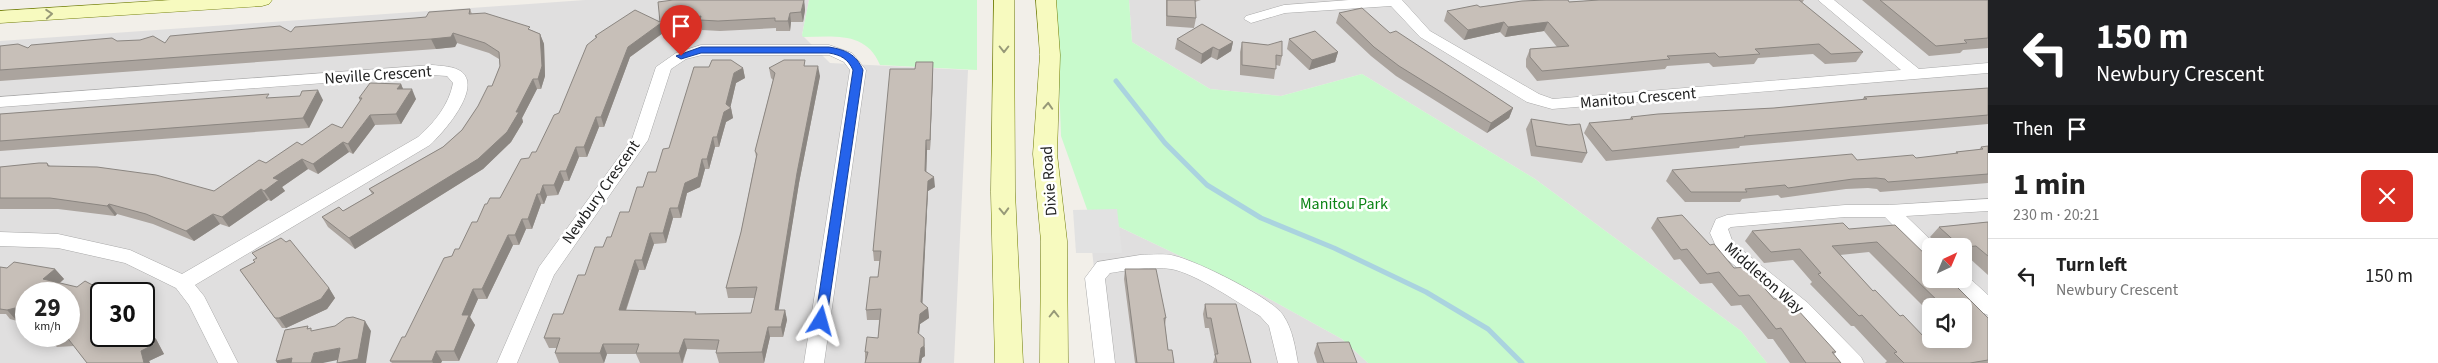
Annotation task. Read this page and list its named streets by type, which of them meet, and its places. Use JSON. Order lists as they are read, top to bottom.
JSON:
{
  "streets": {
    "main road": ["Dixie Road"],
    "street": [
      "Neville Crescent",
      "Manitou Crescent",
      "Newbury Crescent",
      "Middleton Way"
    ]
  },
  "parks": ["Manitou Park"],
  "north": "top right",
  "page": {
    "turn": ["150 m", "Newbury Crescent"],
    "then": "Then",
    "heading": ["1 min", "230 m · 20:21"],
    "list": [
      {
        "name": "Turn left",
        "note": "Newbury Crescent",
        "value": "150 m"
      }
    ],
    "speed": "29 km/h",
    "limit": "30"
  }
}
